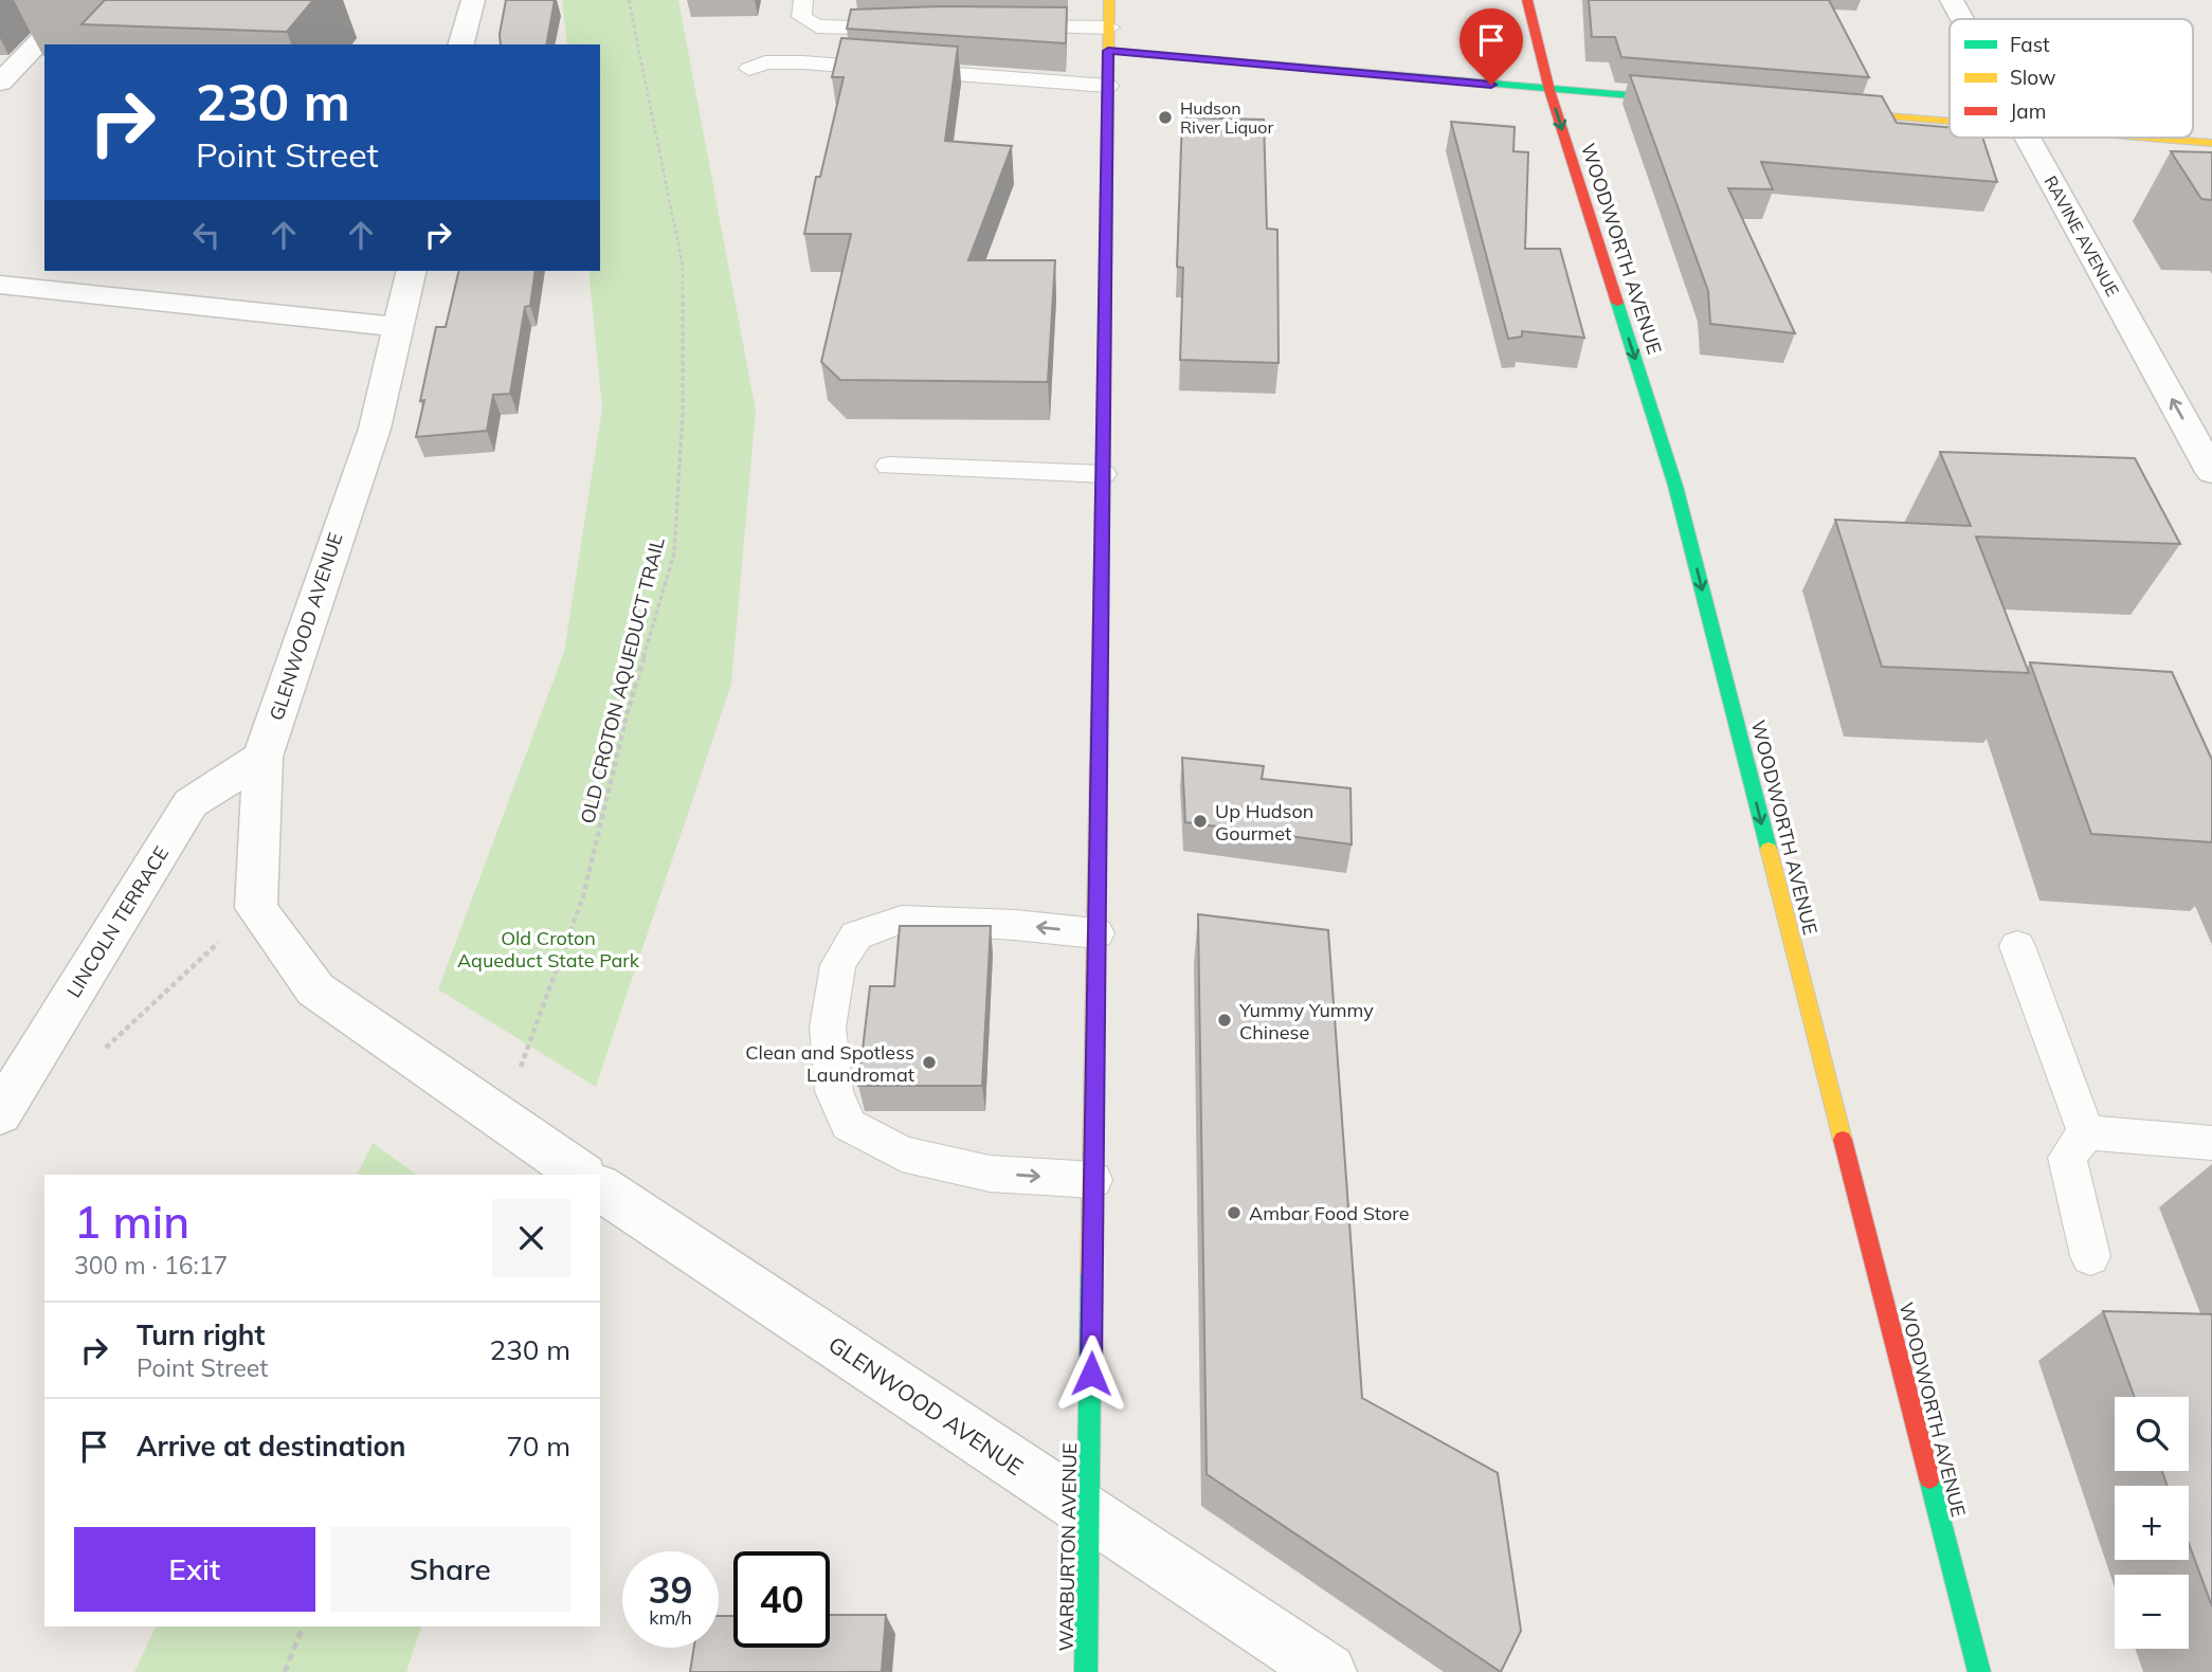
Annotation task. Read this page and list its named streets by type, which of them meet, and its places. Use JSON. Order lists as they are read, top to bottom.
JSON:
{
  "streets": {
    "street": [
      "RAVINE AVENUE",
      "WOODWORTH AVENUE",
      "GLENWOOD AVENUE",
      "LINCOLN TERRACE",
      "WARBURTON AVENUE"
    ],
    "path": ["OLD CROTON AQUEDUCT TRAIL"]
  },
  "crossings": [
    ["GLENWOOD AVENUE", "LINCOLN TERRACE"],
    ["GLENWOOD AVENUE", "WARBURTON AVENUE"]
  ],
  "one_way": ["RAVINE AVENUE", "WOODWORTH AVENUE"],
  "parks": ["Old Croton Aqueduct State Park"],
  "places": [
    "Hudson River Liquor",
    "Up Hudson Gourmet",
    "Yummy Yummy Chinese",
    "Clean and Spotless Laundromat",
    "Ambar Food Store"
  ],
  "legend": ["Fast", "Slow", "Jam"],
  "page": {
    "turn": ["230 m", "Point Street"],
    "heading": ["1 min", "300 m · 16:17"],
    "list": [
      {
        "name": "Turn right",
        "note": "Point Street",
        "value": "230 m"
      },
      {
        "name": "Arrive at destination",
        "value": "70 m"
      }
    ],
    "map_buttons": ["+", "−"],
    "buttons": ["Exit", "Share"],
    "speed": "39 km/h",
    "limit": "40"
  }
}
